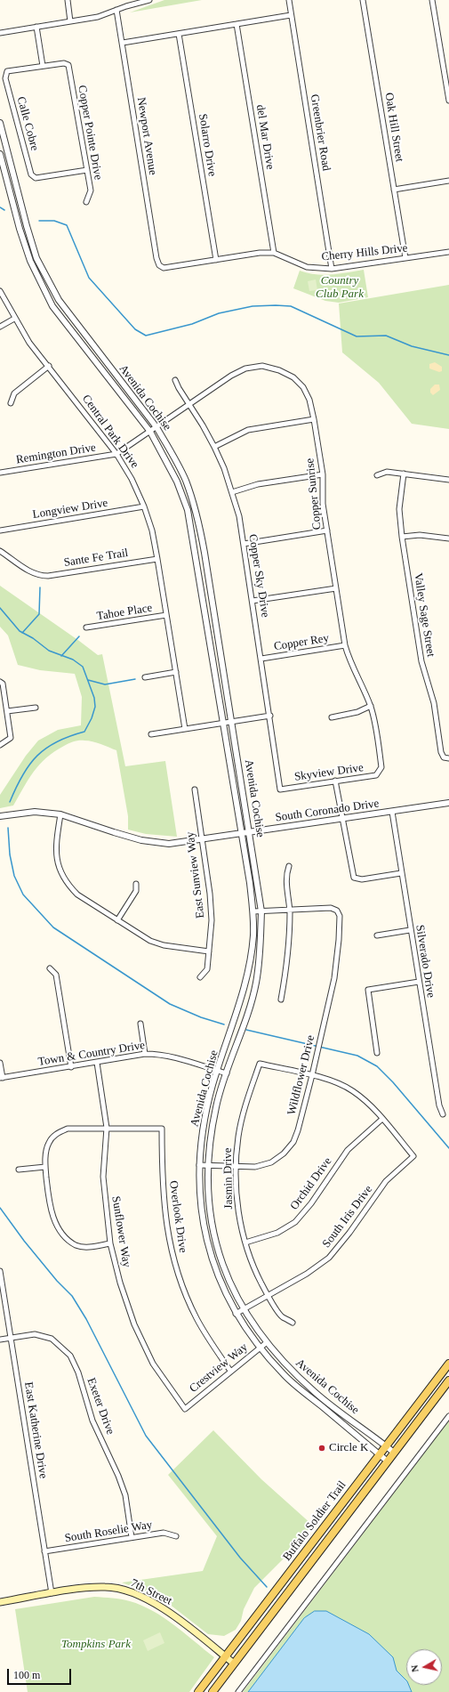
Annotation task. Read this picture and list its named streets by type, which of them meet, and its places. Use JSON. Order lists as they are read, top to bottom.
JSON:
{
  "streets": {
    "main road": ["Buffalo Soldier Trail", "7th Street"],
    "street": [
      "Calle Cobre",
      "Oak Hill Street",
      "Copper Pointe Drive",
      "Greenbrier Road",
      "Newport Avenue",
      "del Mar Drive",
      "Solarro Drive",
      "Cherry Hills Drive",
      "Avenida Cochise",
      "Central Park Drive",
      "Remington Drive",
      "Copper Sunrise",
      "Longview Drive",
      "Sante Fe Trail",
      "Copper Sky Drive",
      "Tahoe Place",
      "Valley Sage Street",
      "Copper Rey",
      "Skyview Drive",
      "South Coronado Drive",
      "East Sunview Way",
      "Silverado Drive",
      "Town & Country Drive",
      "Wildflower Drive",
      "Jasmin Drive",
      "Orchid Drive",
      "Overlook Drive",
      "South Iris Drive",
      "Sunflower Way",
      "Crestview Way",
      "Exeter Drive",
      "East Katherine Drive",
      "South Roselie Way"
    ]
  },
  "crossings": [
    ["Calle Cobre", "Copper Pointe Drive"],
    ["Oak Hill Street", "Cherry Hills Drive"],
    ["Greenbrier Road", "Cherry Hills Drive"],
    ["Newport Avenue", "Cherry Hills Drive"],
    ["del Mar Drive", "Cherry Hills Drive"],
    ["Solarro Drive", "Cherry Hills Drive"],
    ["Avenida Cochise", "Remington Drive"],
    ["Avenida Cochise", "Copper Sunrise"],
    ["Avenida Cochise", "South Coronado Drive"],
    ["Avenida Cochise", "Town & Country Drive"],
    ["Avenida Cochise", "Wildflower Drive"],
    ["Avenida Cochise", "South Iris Drive"],
    ["Avenida Cochise", "Crestview Way"],
    ["Avenida Cochise", "Buffalo Soldier Trail"],
    ["Central Park Drive", "Remington Drive"],
    ["Central Park Drive", "Longview Drive"],
    ["Central Park Drive", "Sante Fe Trail"],
    ["Central Park Drive", "Tahoe Place"],
    ["Remington Drive", "Copper Sunrise"],
    ["Copper Sunrise", "Copper Sky Drive"],
    ["Copper Sunrise", "Copper Rey"],
    ["Copper Sunrise", "Skyview Drive"],
    ["Copper Sky Drive", "Copper Rey"],
    ["Copper Sky Drive", "Skyview Drive"],
    ["South Coronado Drive", "East Sunview Way"],
    ["South Coronado Drive", "Silverado Drive"],
    ["Town & Country Drive", "Sunflower Way"],
    ["Wildflower Drive", "Jasmin Drive"],
    ["Jasmin Drive", "Orchid Drive"],
    ["Jasmin Drive", "South Iris Drive"],
    ["Orchid Drive", "South Iris Drive"],
    ["Overlook Drive", "Sunflower Way"],
    ["Overlook Drive", "Crestview Way"],
    ["Sunflower Way", "Crestview Way"],
    ["Exeter Drive", "East Katherine Drive"],
    ["Exeter Drive", "South Roselie Way"],
    ["East Katherine Drive", "South Roselie Way"],
    ["East Katherine Drive", "7th Street"],
    ["Buffalo Soldier Trail", "7th Street"]
  ],
  "parks": ["Country Club Park", "Tompkins Park"],
  "places": ["Circle K"],
  "scale_bar": "100 m",
  "north": "left"
}
